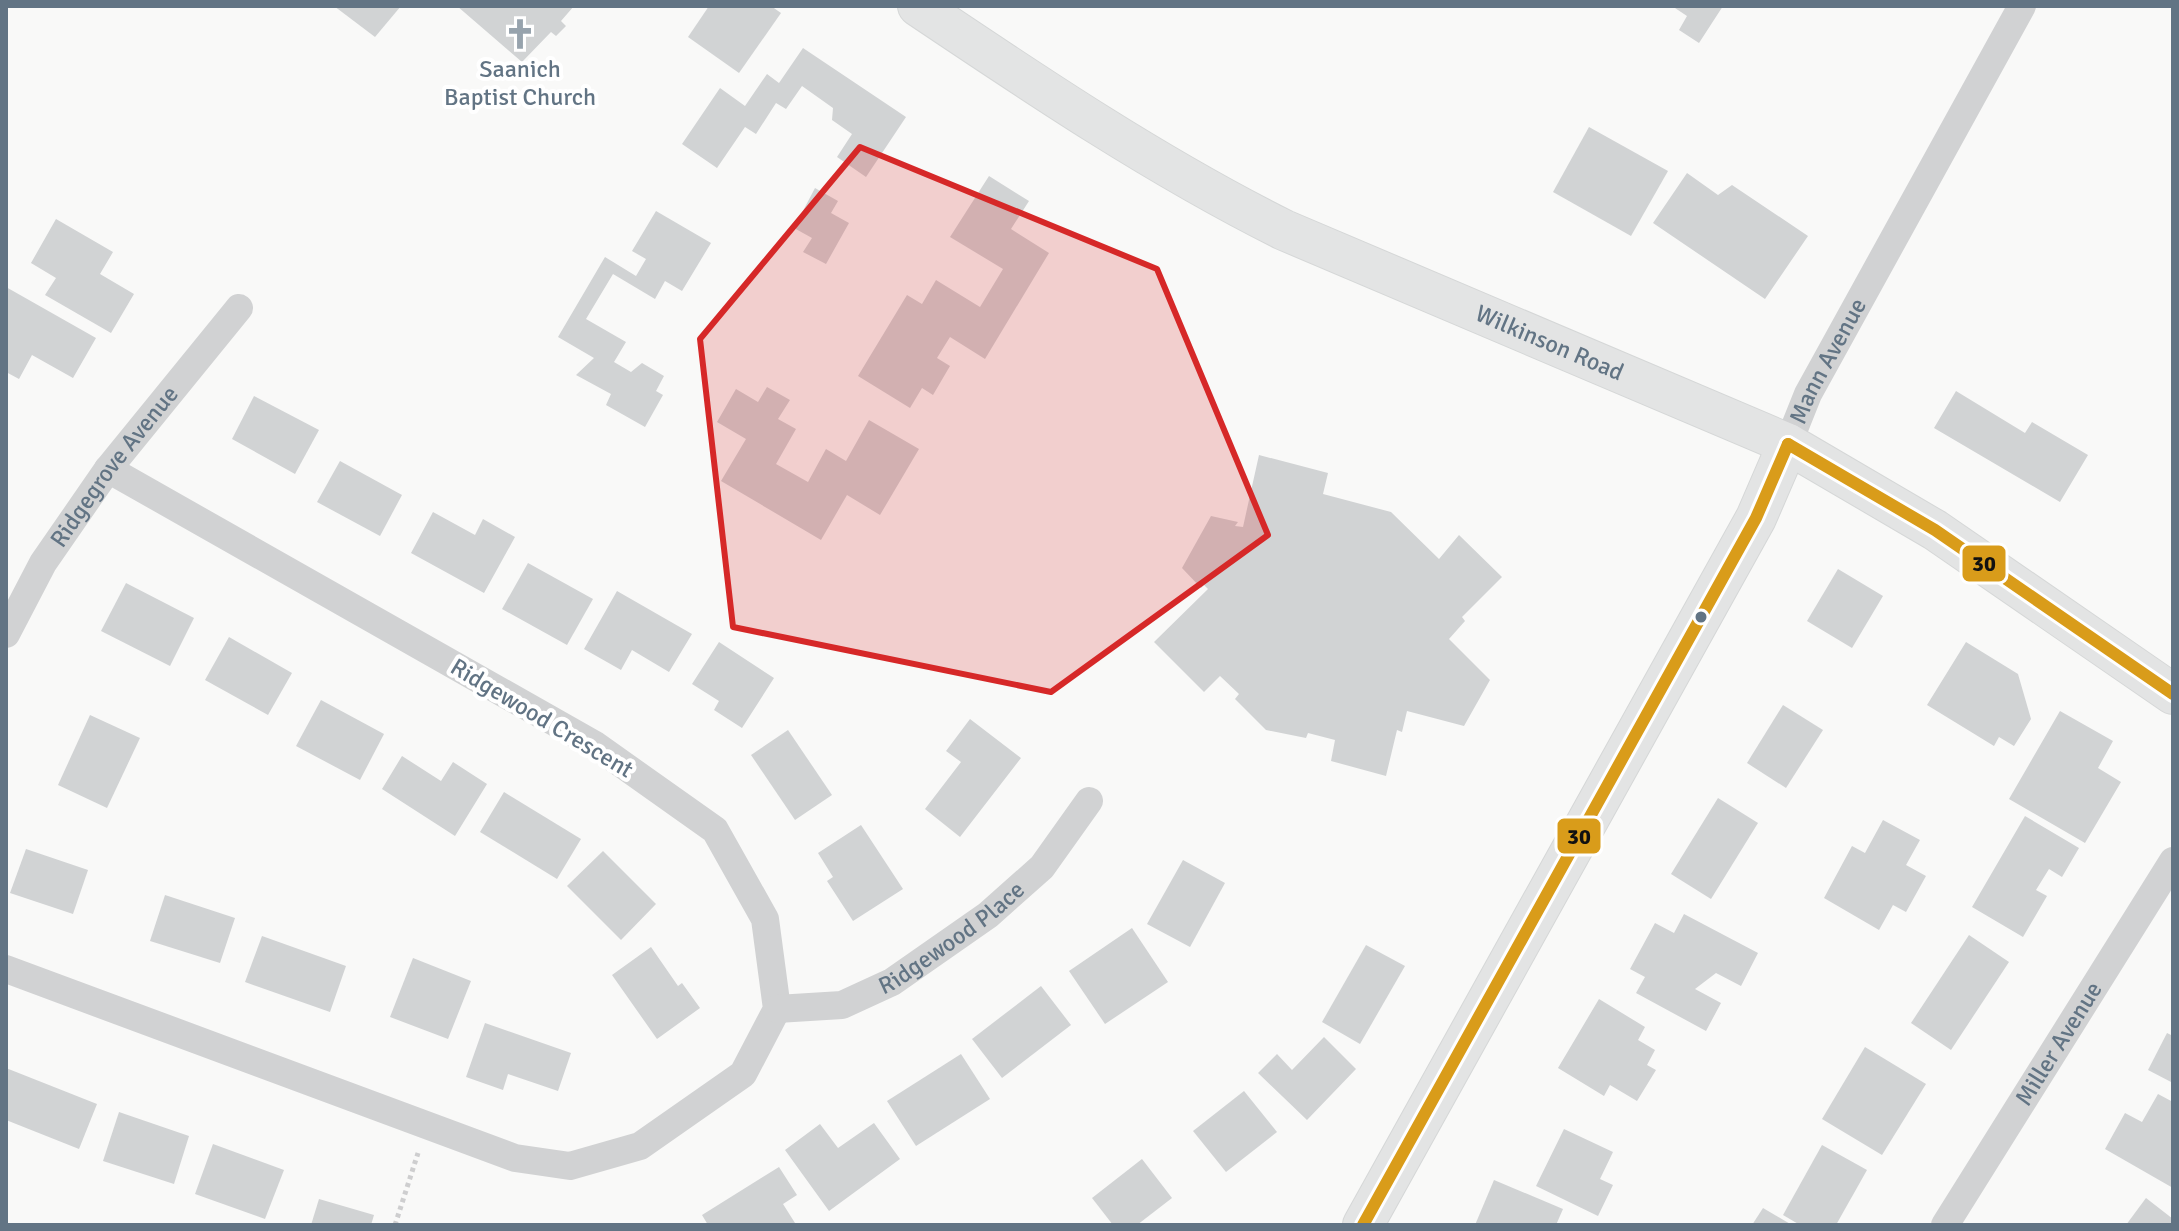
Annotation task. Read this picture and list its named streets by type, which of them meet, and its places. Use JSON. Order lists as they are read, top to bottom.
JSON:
{
  "streets": {
    "main road": ["Wilkinson Road", "Mann Avenue"],
    "street": [
      "Ridgegrove Avenue",
      "Ridgewood Crescent",
      "Ridgewood Place",
      "Miller Avenue"
    ]
  },
  "crossings": [
    ["Wilkinson Road", "Mann Avenue"],
    ["Ridgegrove Avenue", "Ridgewood Crescent"],
    ["Ridgewood Crescent", "Ridgewood Place"]
  ],
  "places": {
    "church": ["Saanich Baptist Church"]
  },
  "lines": ["transit line 30"]
}
